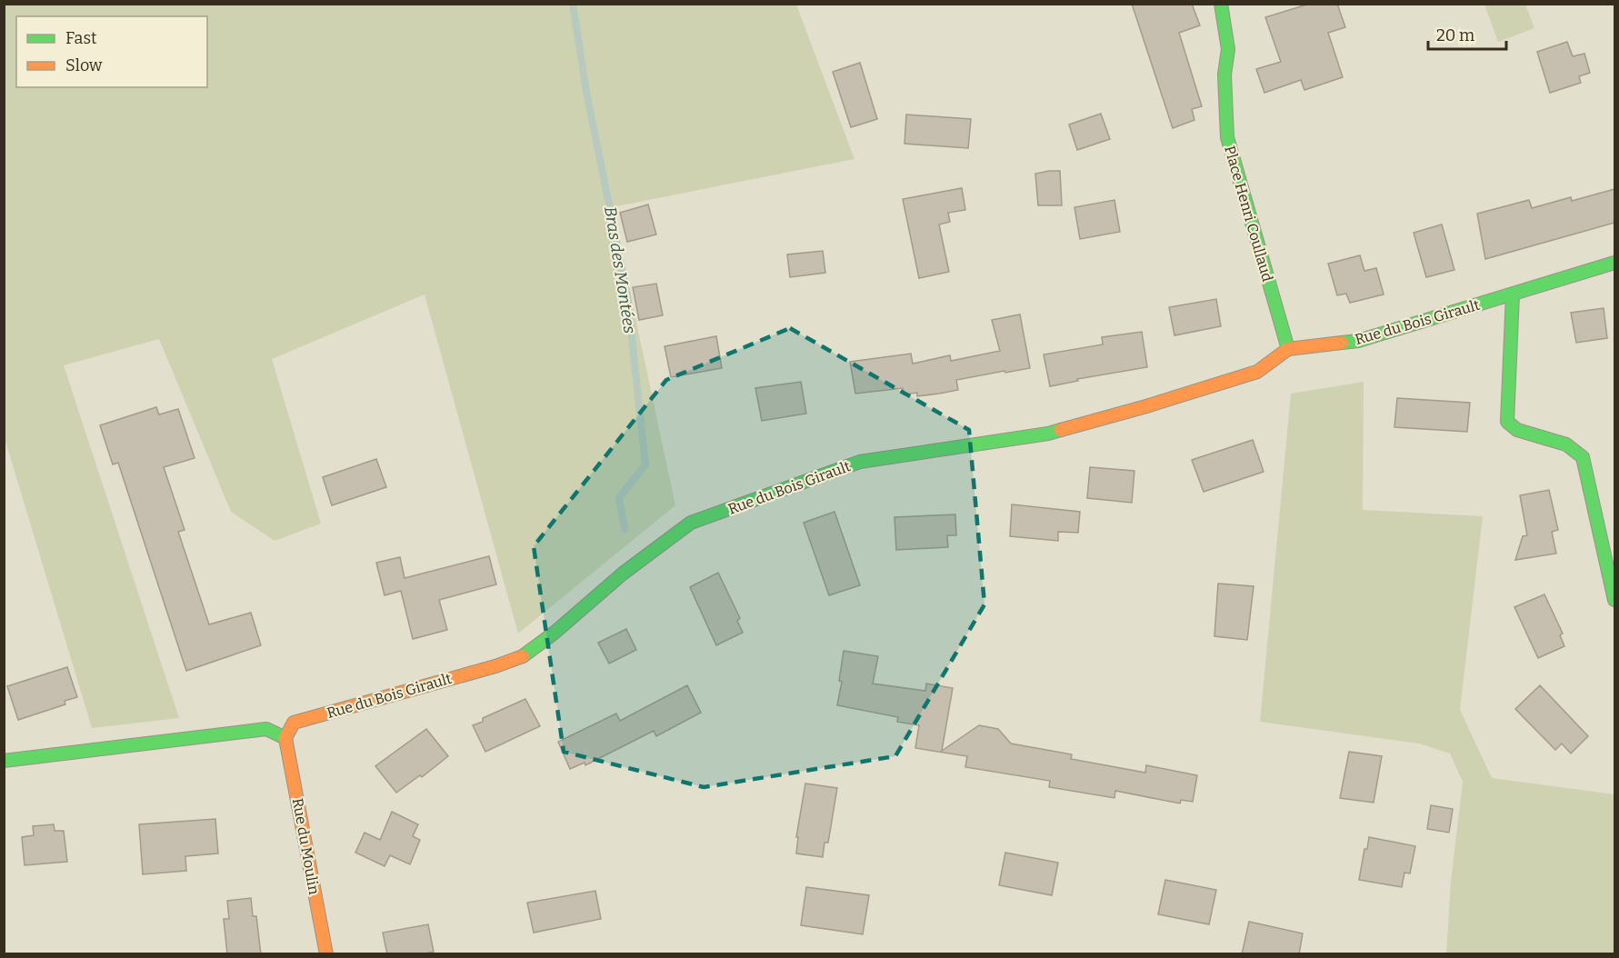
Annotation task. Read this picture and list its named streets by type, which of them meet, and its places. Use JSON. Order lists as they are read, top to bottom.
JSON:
{
  "streets": {
    "street": ["Place Henri Coullaud", "Rue du Bois Girault", "Rue du Moulin"]
  },
  "crossings": [
    ["Place Henri Coullaud", "Rue du Bois Girault"],
    ["Rue du Bois Girault", "Rue du Moulin"]
  ],
  "water": ["Bras des Montées"],
  "legend": ["Fast", "Slow"],
  "scale_bar": "20 m"
}
